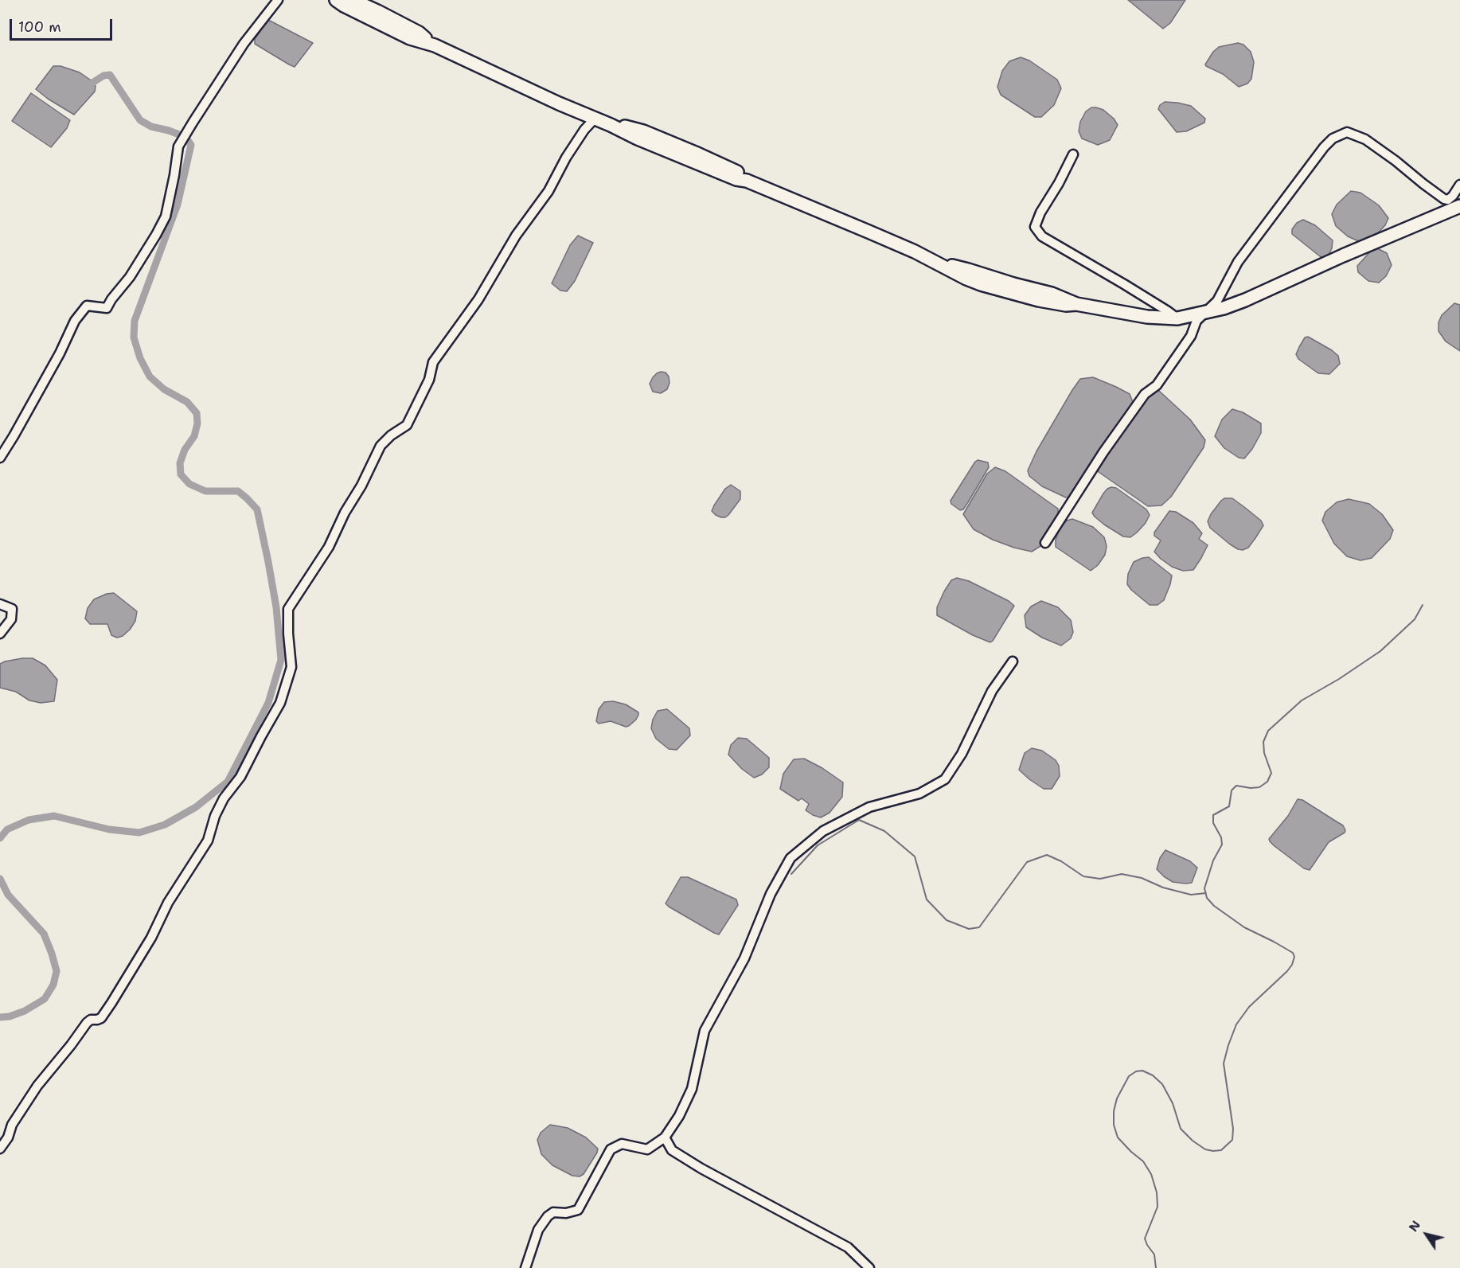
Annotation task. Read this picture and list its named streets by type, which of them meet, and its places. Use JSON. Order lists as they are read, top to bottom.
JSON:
{
  "scale_bar": "100 m",
  "north": "top left"
}
